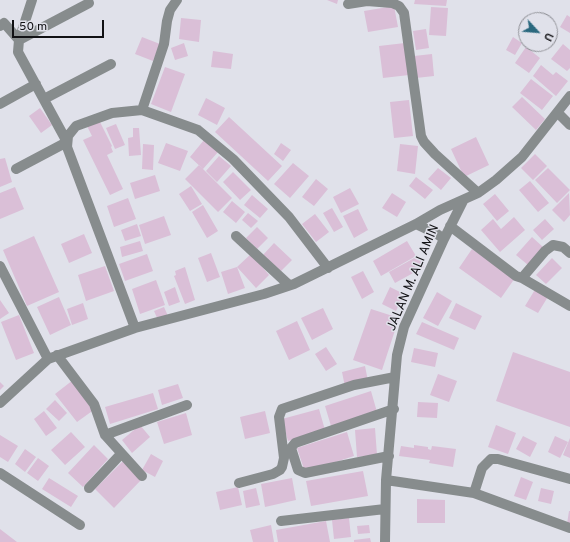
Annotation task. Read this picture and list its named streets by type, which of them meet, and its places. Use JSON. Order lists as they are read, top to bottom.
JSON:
{
  "streets": {
    "street": ["JALAN M. ALI AMIN"]
  },
  "scale_bar": "50 m",
  "north": "bottom right"
}
